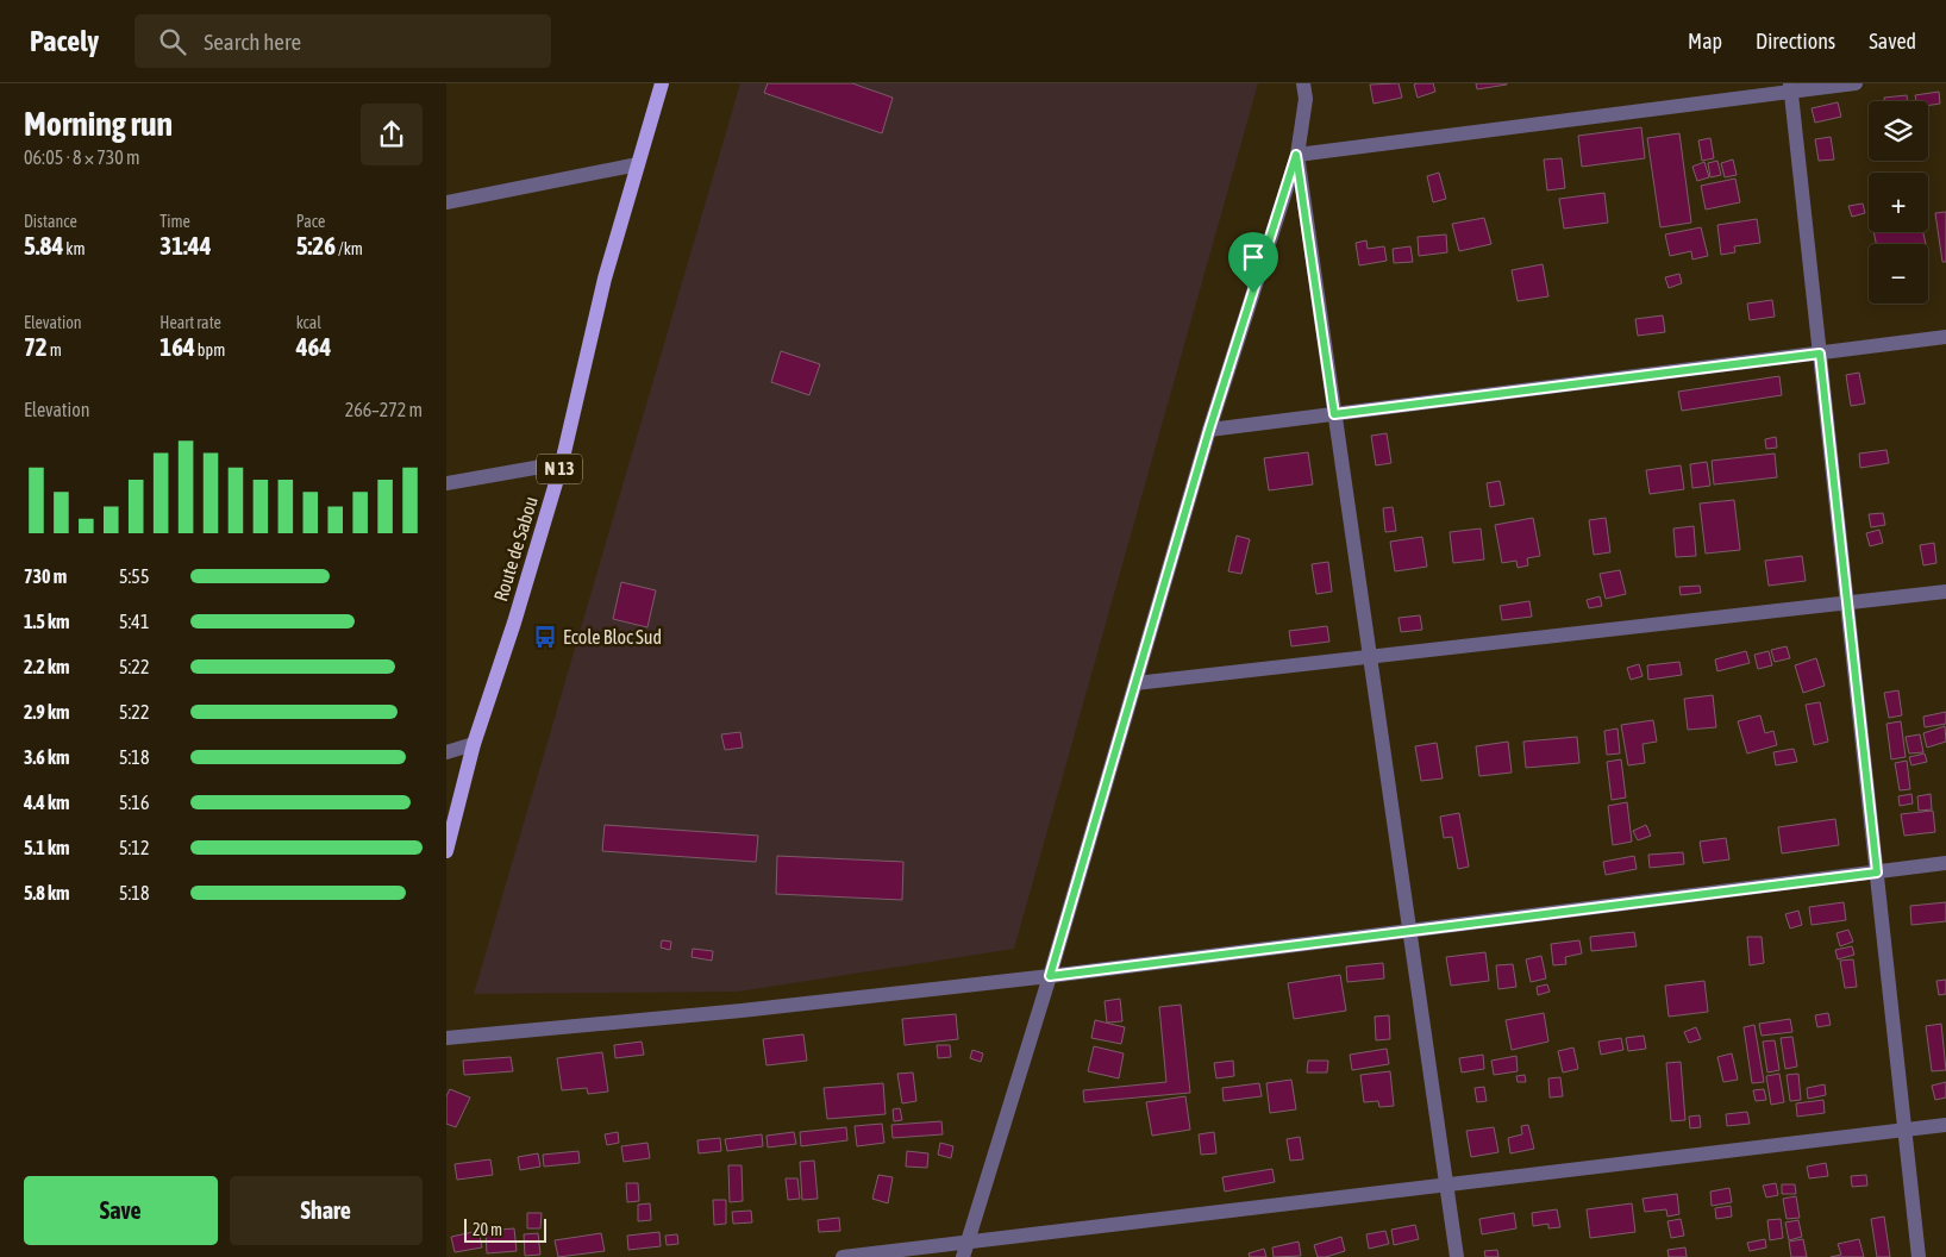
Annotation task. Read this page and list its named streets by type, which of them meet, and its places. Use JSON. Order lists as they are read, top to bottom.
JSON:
{
  "streets": {
    "main road": ["N 13", "Route de Sabou"]
  },
  "places": {
    "bus stop": ["Ecole Bloc Sud"]
  },
  "scale_bar": "20 m",
  "page": {
    "header": "Pacely",
    "search": "Search here",
    "nav": ["Map", "Directions", "Saved"],
    "heading": ["Morning run", "06:05 · 8 × 730 m"],
    "map_buttons": ["+", "−"],
    "stats": [
      ["Distance", "5.84 km"],
      ["Time", "31:44"],
      ["Pace", "5:26 /km"],
      ["Elevation", "72 m"],
      ["Heart rate", "164 bpm"],
      ["kcal", "464"]
    ],
    "chart": ["Elevation", "266–272 m"],
    "list": [
      {
        "name": "730 m",
        "note": "5:55"
      },
      {
        "name": "1.5 km",
        "note": "5:41"
      },
      {
        "name": "2.2 km",
        "note": "5:22"
      },
      {
        "name": "2.9 km",
        "note": "5:22"
      },
      {
        "name": "3.6 km",
        "note": "5:18"
      },
      {
        "name": "4.4 km",
        "note": "5:16"
      },
      {
        "name": "5.1 km",
        "note": "5:12"
      },
      {
        "name": "5.8 km",
        "note": "5:18"
      }
    ],
    "buttons": ["Save", "Share"],
    "scale": "20 m"
  }
}
